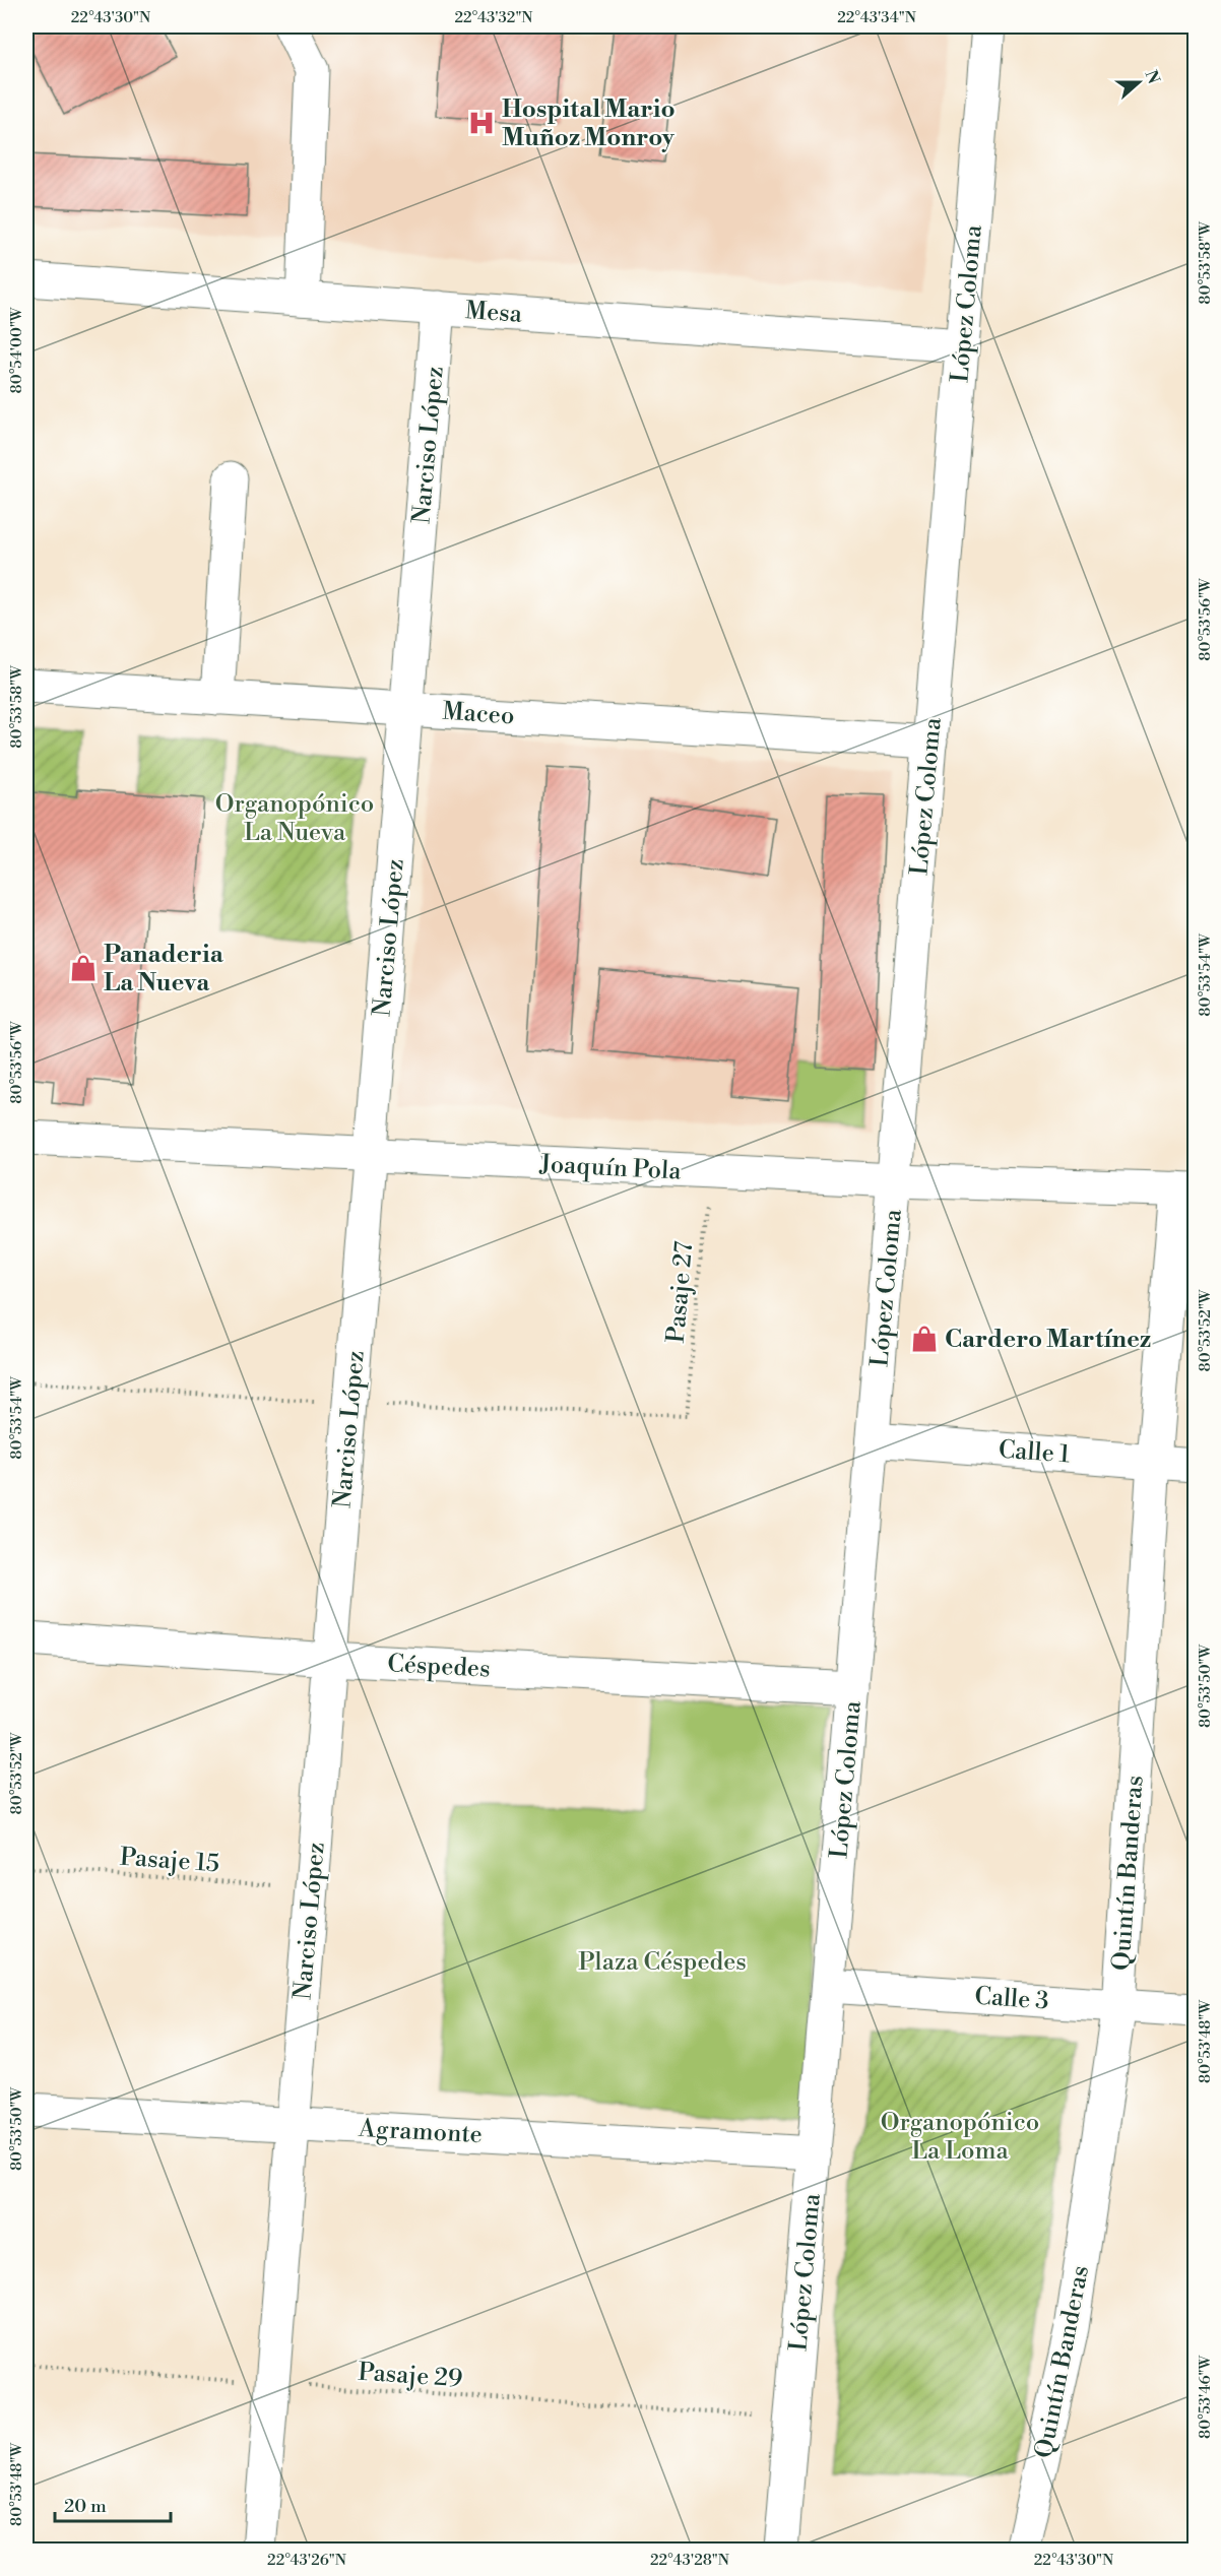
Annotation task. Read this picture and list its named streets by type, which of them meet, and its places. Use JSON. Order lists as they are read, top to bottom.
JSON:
{
  "streets": {
    "street": [
      "López Coloma",
      "Mesa",
      "Narciso López",
      "Maceo",
      "Joaquín Pola",
      "Calle 1",
      "Céspedes",
      "Quintín Banderas",
      "Calle 3",
      "Agramonte"
    ],
    "path": ["Pasaje 27", "Pasaje 15", "Pasaje 29"]
  },
  "crossings": [
    ["López Coloma", "Mesa"],
    ["López Coloma", "Maceo"],
    ["López Coloma", "Joaquín Pola"],
    ["López Coloma", "Calle 1"],
    ["López Coloma", "Céspedes"],
    ["López Coloma", "Calle 3"],
    ["López Coloma", "Agramonte"],
    ["López Coloma", "Pasaje 29"],
    ["Mesa", "Narciso López"],
    ["Narciso López", "Maceo"],
    ["Narciso López", "Joaquín Pola"],
    ["Narciso López", "Céspedes"],
    ["Narciso López", "Pasaje 15"],
    ["Narciso López", "Agramonte"],
    ["Narciso López", "Pasaje 29"],
    ["Joaquín Pola", "Pasaje 27"],
    ["Joaquín Pola", "Quintín Banderas"],
    ["Calle 1", "Quintín Banderas"],
    ["Quintín Banderas", "Calle 3"]
  ],
  "parks": ["Organopónico La Nueva", "Plaza Céspedes", "Organopónico La Loma"],
  "places": {
    "hospital": ["Hospital Mario Muñoz Monroy"],
    "shop": ["Panaderia La Nueva", "Cardero Martínez"]
  },
  "scale_bar": "20 m",
  "north": "right",
  "coordinates": [
    "22°43'30\"N",
    "22°43'32\"N",
    "22°43'34\"N",
    "80°53'58\"W",
    "80°54'00\"W",
    "80°53'56\"W",
    "80°53'54\"W",
    "80°53'52\"W",
    "80°53'50\"W",
    "80°53'48\"W",
    "80°53'46\"W",
    "22°43'26\"N",
    "22°43'28\"N"
  ]
}
